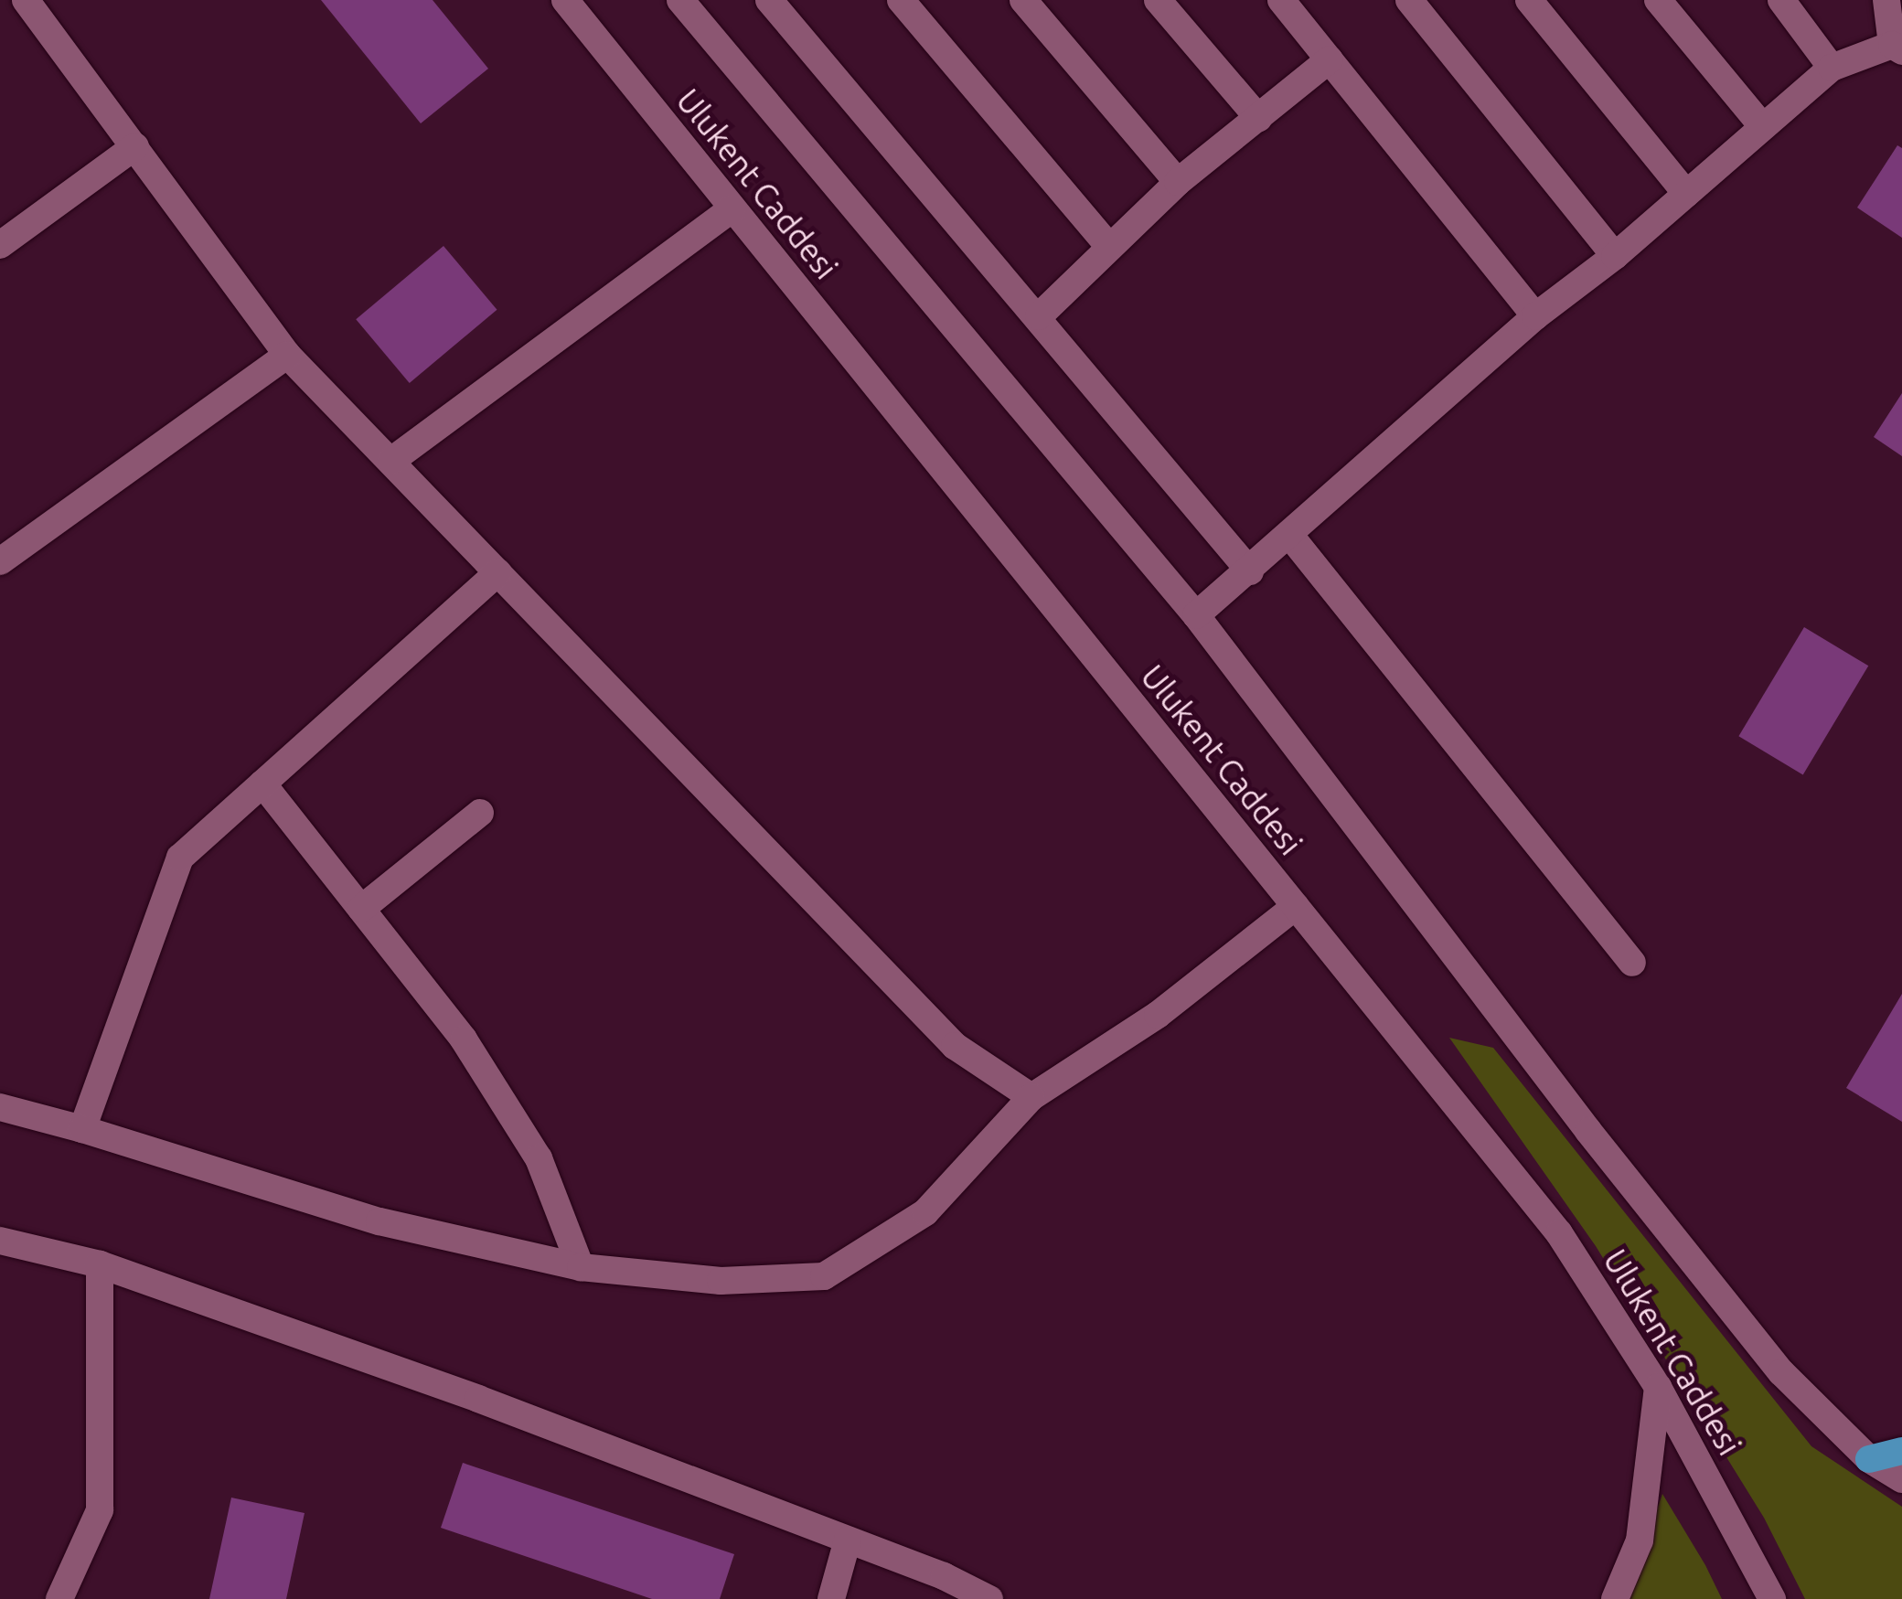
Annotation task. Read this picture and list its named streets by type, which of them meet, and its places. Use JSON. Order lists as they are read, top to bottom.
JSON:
{
  "streets": {
    "street": ["Ulukent Caddesi"]
  }
}
